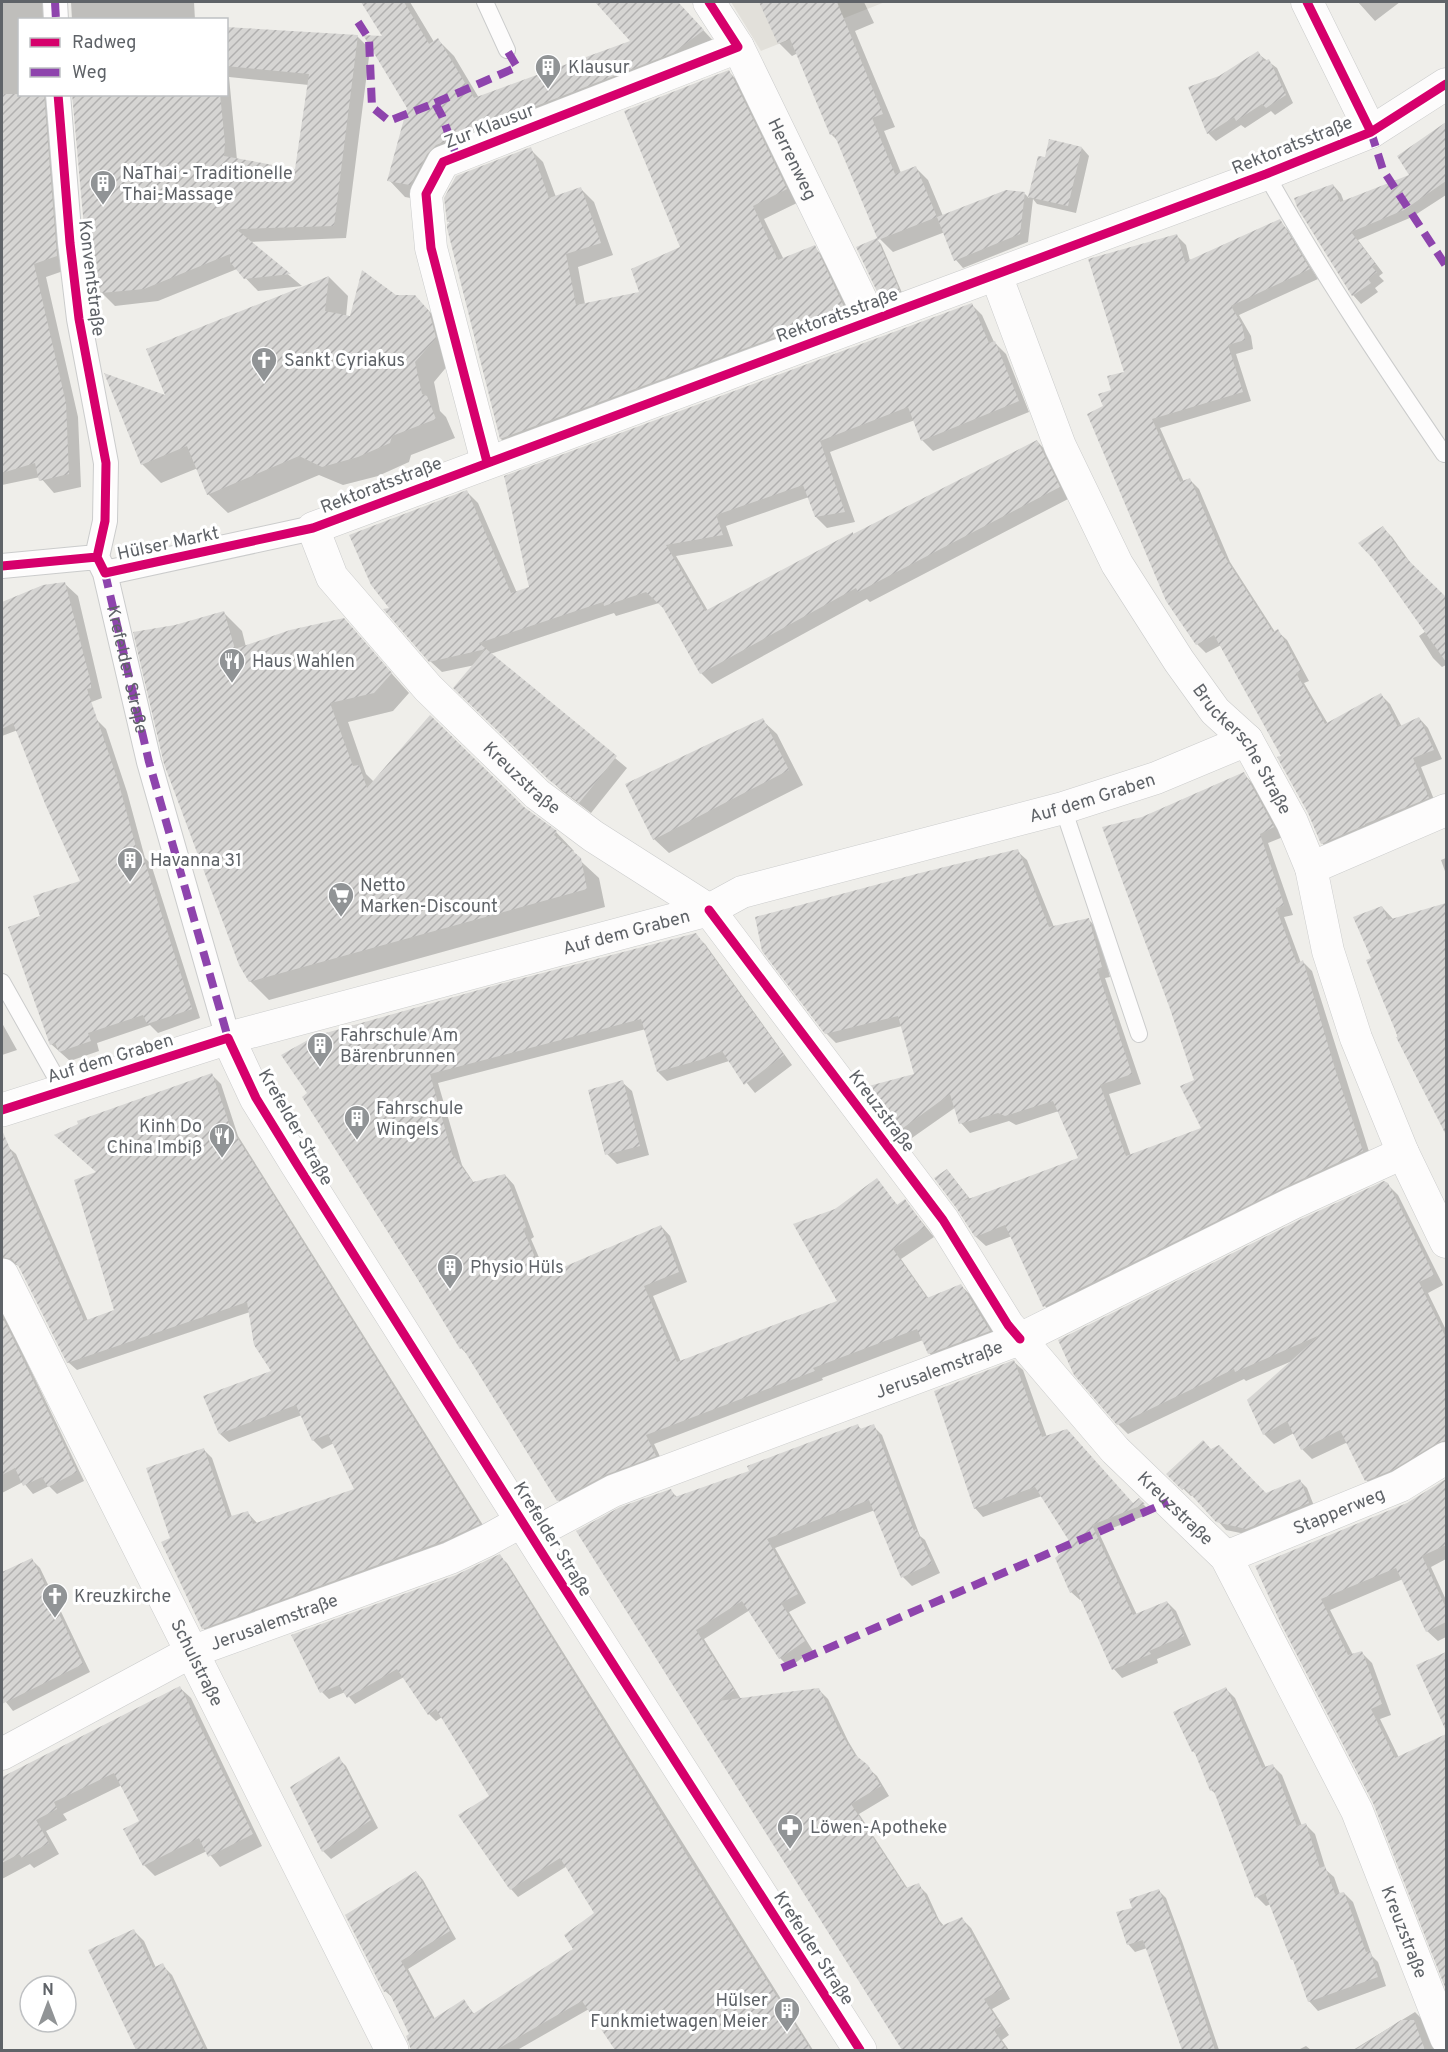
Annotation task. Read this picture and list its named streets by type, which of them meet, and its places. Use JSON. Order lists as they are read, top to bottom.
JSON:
{
  "streets": {
    "street": [
      "Zur Klausur",
      "Rektoratsstraße",
      "Herrenweg",
      "Konventstraße",
      "Hülser Markt",
      "Krefelder Straße",
      "Bruckersche Straße",
      "Kreuzstraße",
      "Auf dem Graben",
      "Jerusalemstraße",
      "Stapperweg",
      "Schulstraße"
    ]
  },
  "crossings": [
    ["Zur Klausur", "Rektoratsstraße"],
    ["Zur Klausur", "Herrenweg"],
    ["Rektoratsstraße", "Herrenweg"],
    ["Rektoratsstraße", "Hülser Markt"],
    ["Rektoratsstraße", "Bruckersche Straße"],
    ["Rektoratsstraße", "Kreuzstraße"],
    ["Konventstraße", "Hülser Markt"],
    ["Hülser Markt", "Krefelder Straße"],
    ["Hülser Markt", "Kreuzstraße"],
    ["Krefelder Straße", "Auf dem Graben"],
    ["Krefelder Straße", "Jerusalemstraße"],
    ["Bruckersche Straße", "Auf dem Graben"],
    ["Bruckersche Straße", "Jerusalemstraße"],
    ["Kreuzstraße", "Auf dem Graben"],
    ["Kreuzstraße", "Jerusalemstraße"],
    ["Kreuzstraße", "Stapperweg"],
    ["Jerusalemstraße", "Schulstraße"]
  ],
  "places": {
    "building": [
      "Klausur",
      "NaThai - Traditionelle Thai-Massage",
      "Havanna 31",
      "Fahrschule Am Bärenbrunnen",
      "Fahrschule Wingels",
      "Physio Hüls",
      "Hülser Funkmietwagen Meier"
    ],
    "church": ["Sankt Cyriakus", "Kreuzkirche"],
    "restaurant": ["Haus Wahlen", "Kinh Do China Imbiß"],
    "supermarket": ["Netto Marken-Discount"],
    "pharmacy": ["Löwen-Apotheke"]
  },
  "legend": ["Radweg", "Weg"],
  "north": "top"
}
